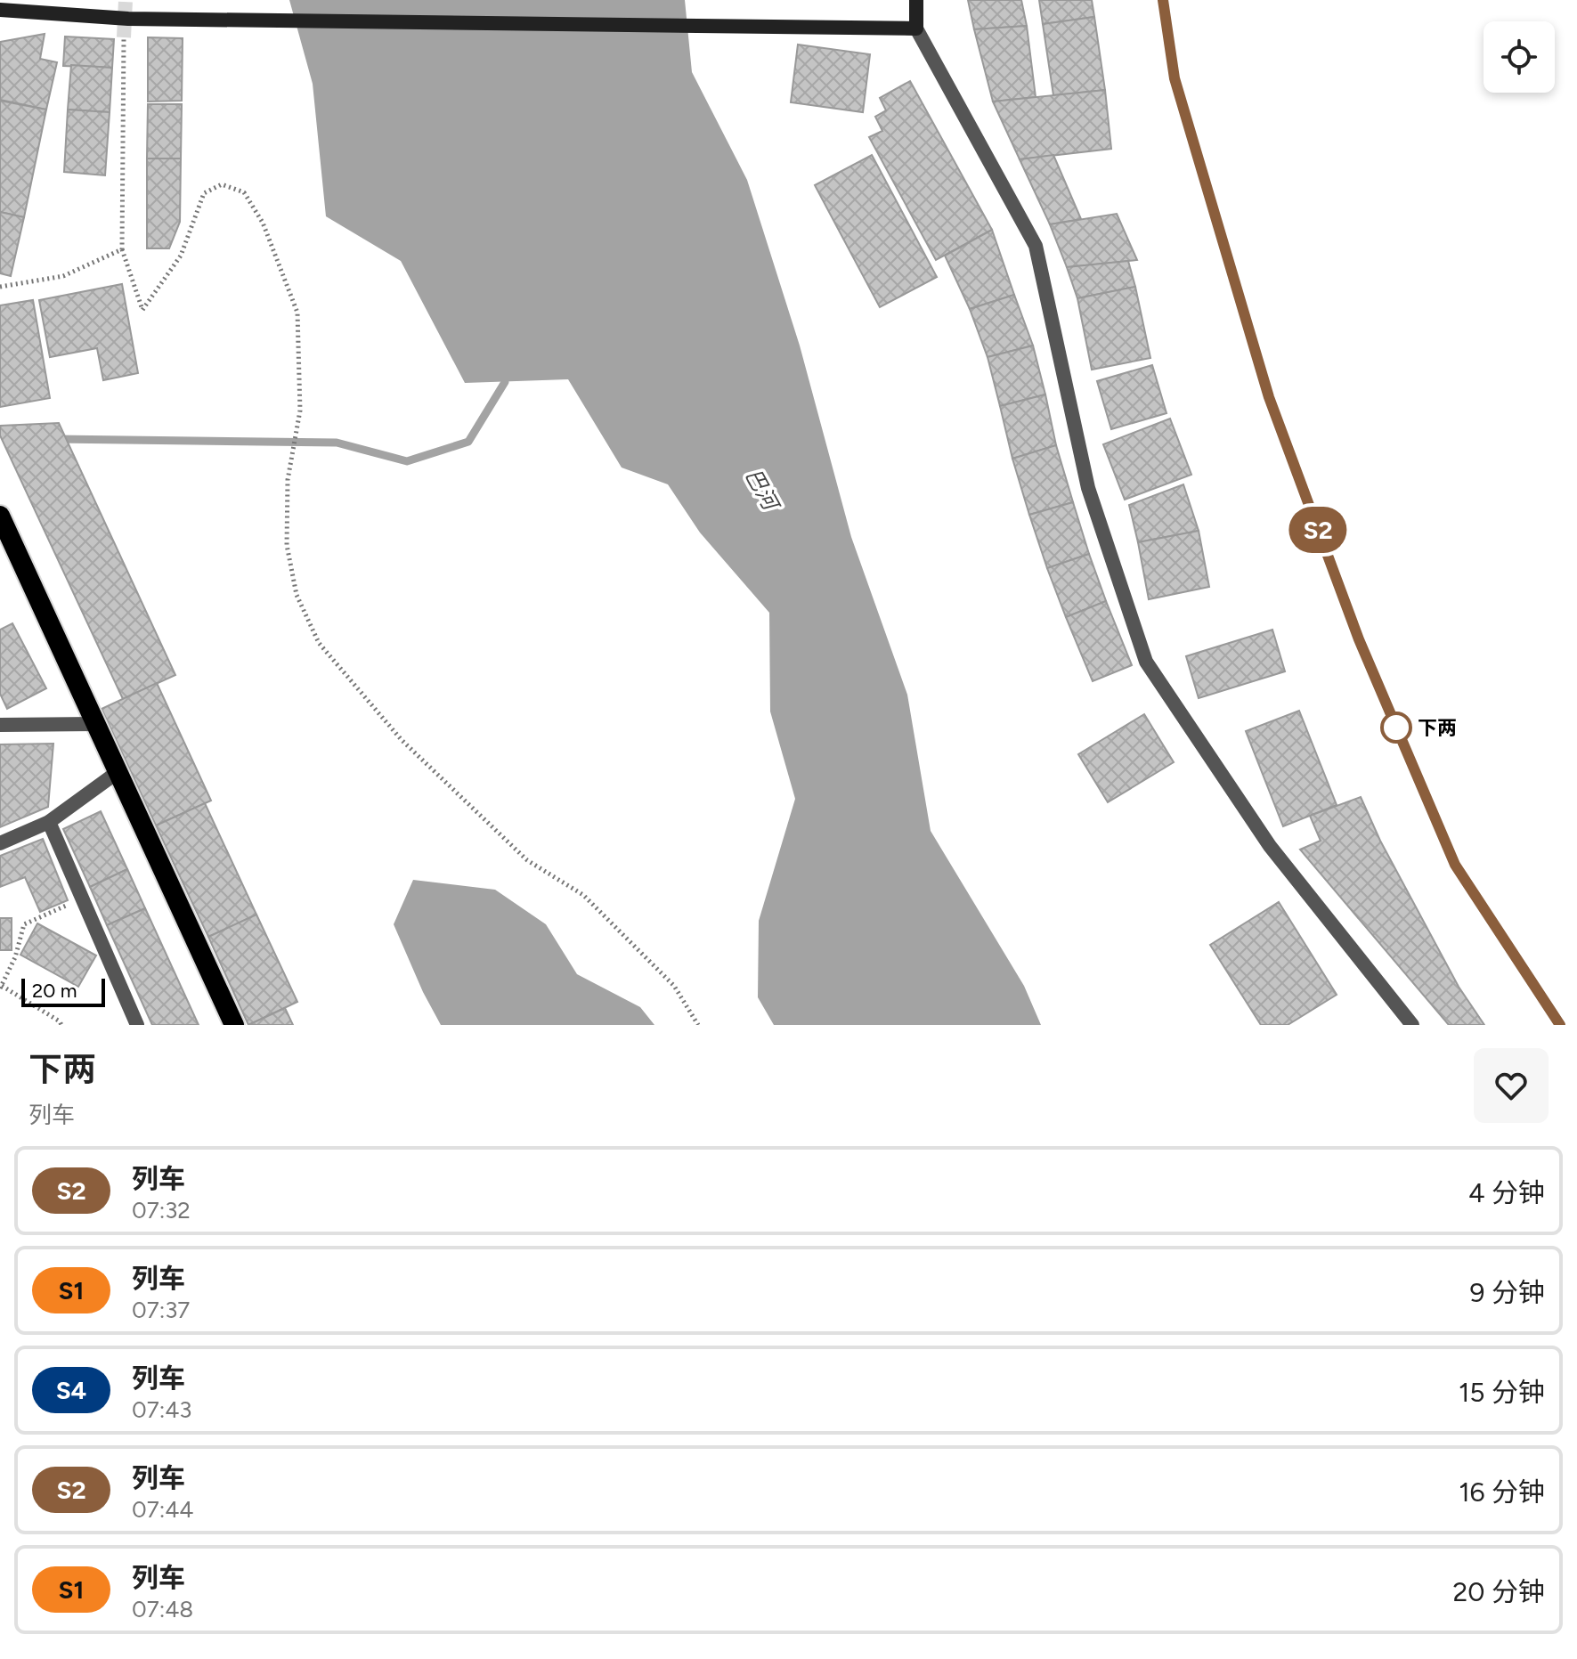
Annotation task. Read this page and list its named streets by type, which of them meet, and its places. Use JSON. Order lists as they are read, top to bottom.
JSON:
{
  "water": ["巴河"],
  "places": ["下两"],
  "scale_bar": "20 m",
  "page": {
    "on_map": "S2",
    "scale": "20 m",
    "heading": ["下两", "列车"],
    "list": [
      {
        "mark": "S2",
        "name": "列车",
        "note": "07:32",
        "value": "4 分钟"
      },
      {
        "mark": "S1",
        "name": "列车",
        "note": "07:37",
        "value": "9 分钟"
      },
      {
        "mark": "S4",
        "name": "列车",
        "note": "07:43",
        "value": "15 分钟"
      },
      {
        "mark": "S2",
        "name": "列车",
        "note": "07:44",
        "value": "16 分钟"
      },
      {
        "mark": "S1",
        "name": "列车",
        "note": "07:48",
        "value": "20 分钟"
      }
    ]
  }
}
